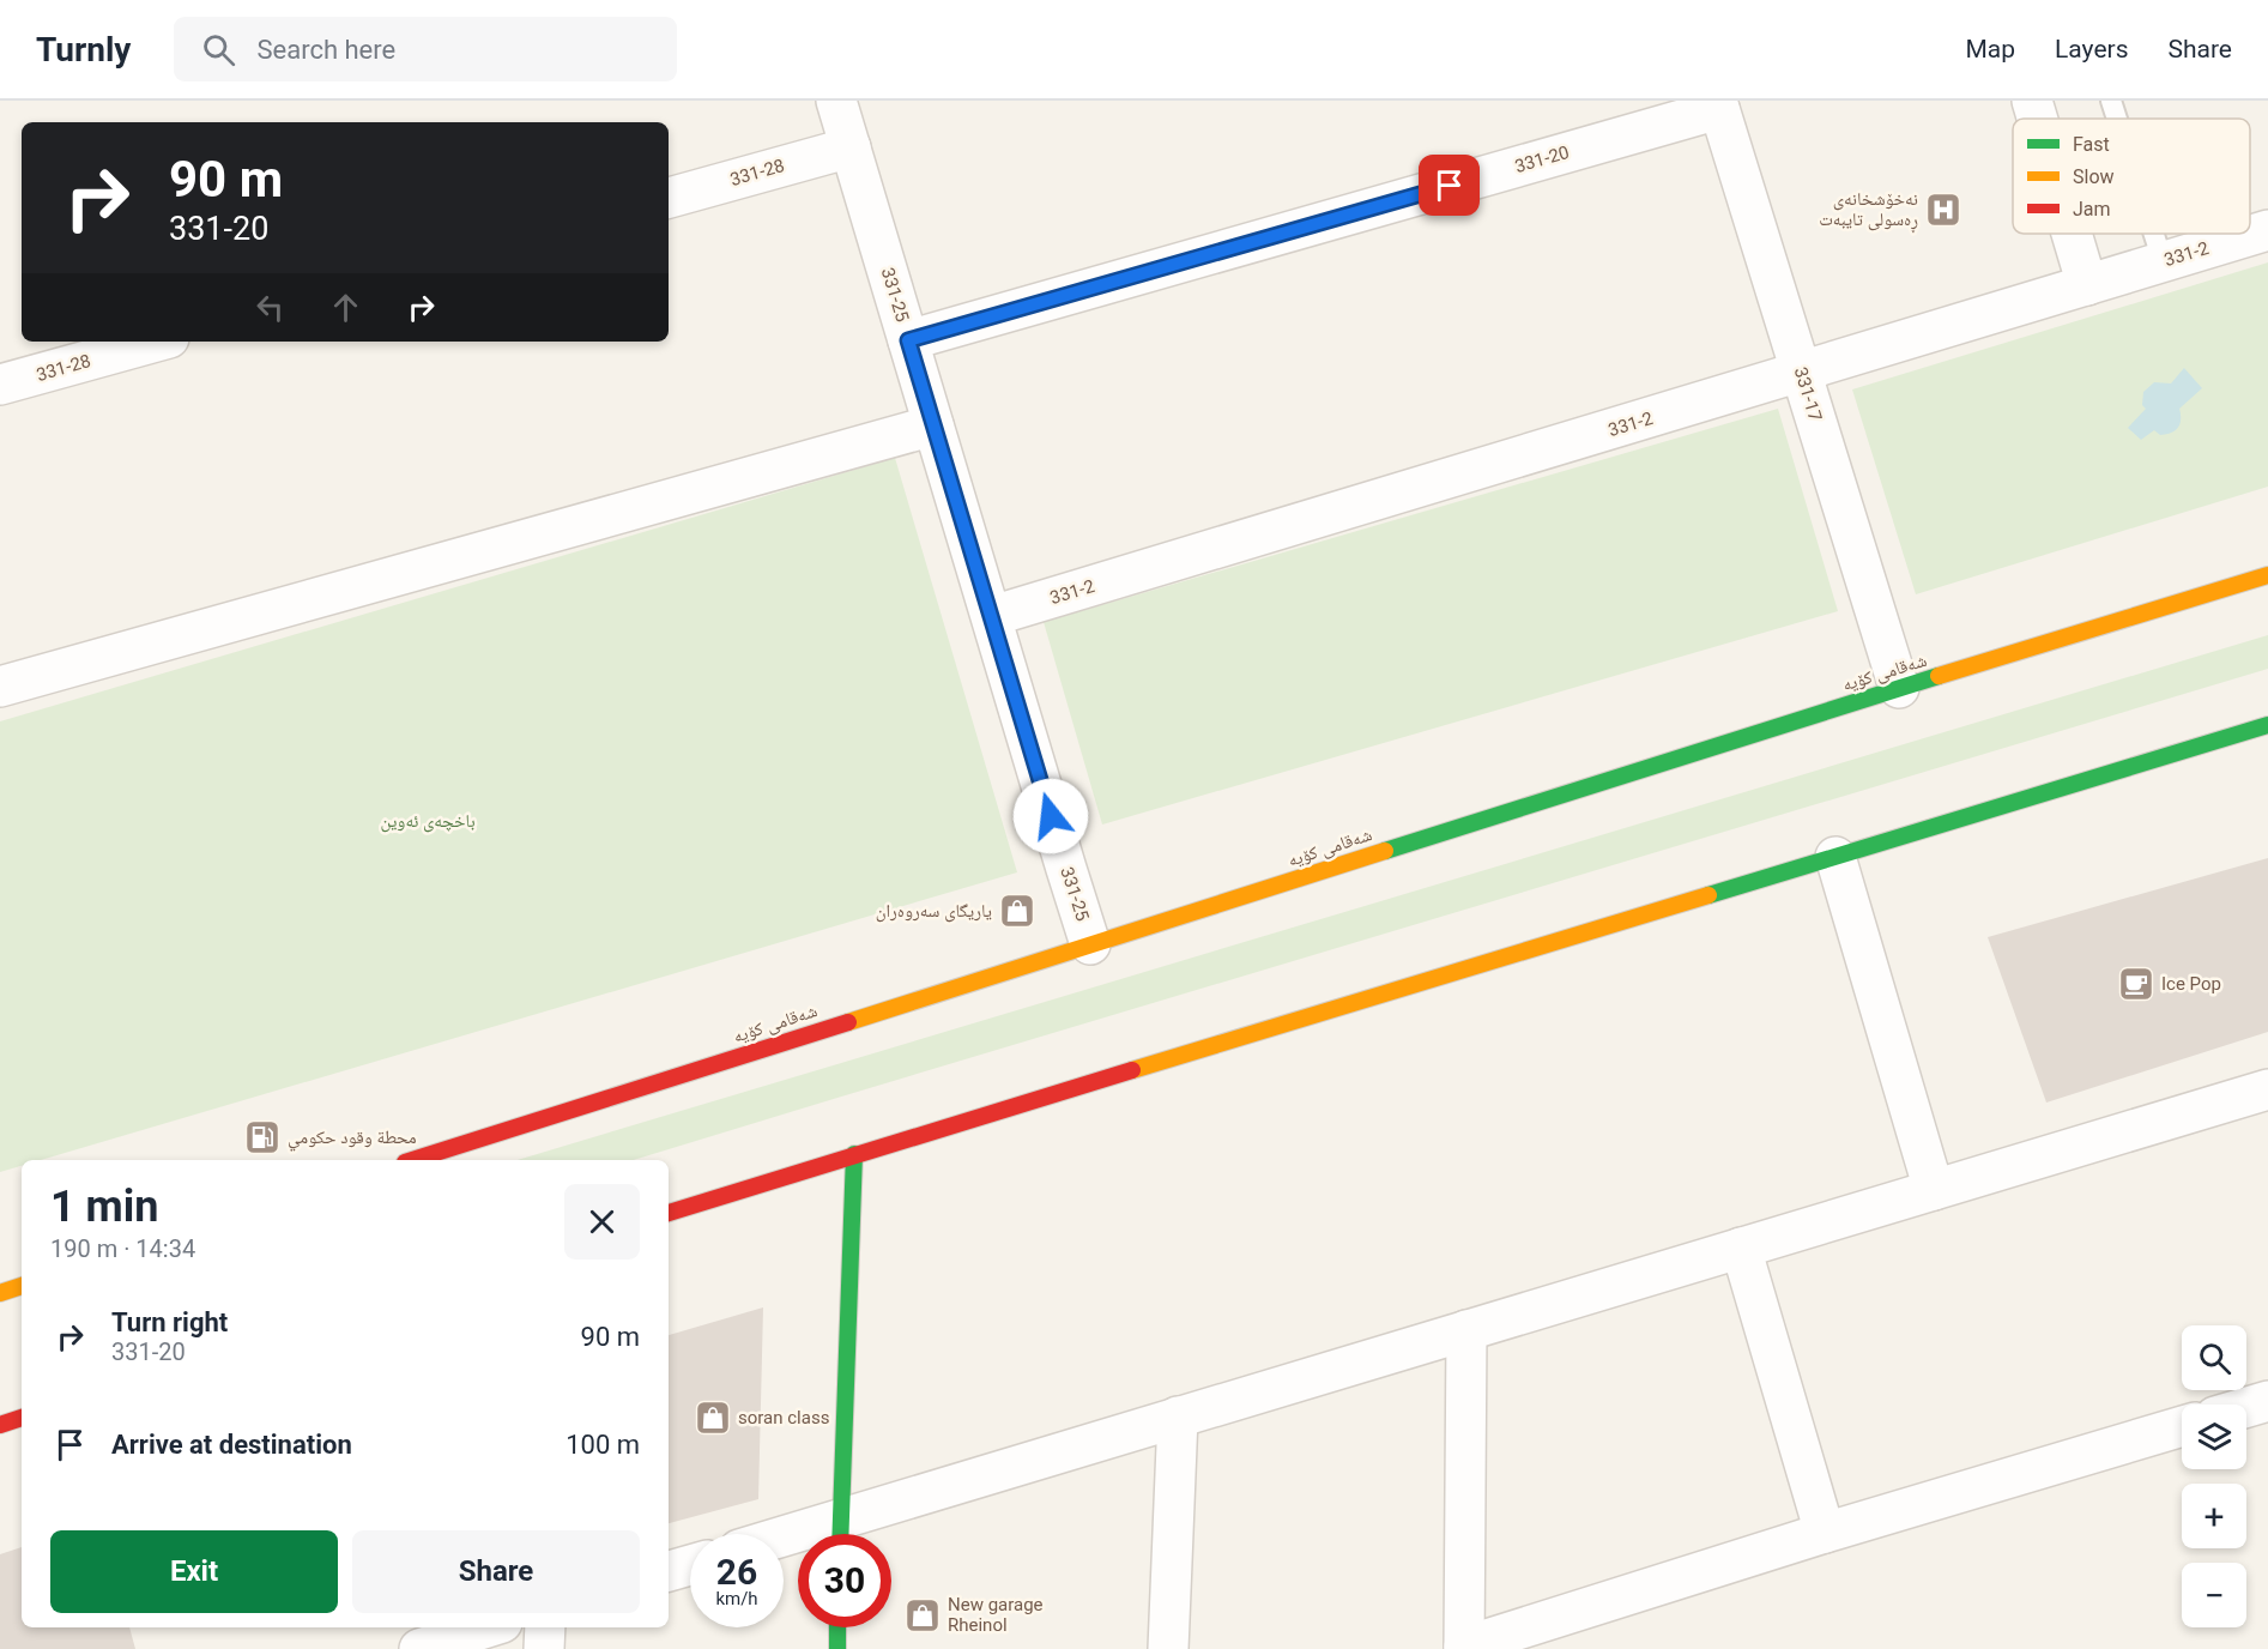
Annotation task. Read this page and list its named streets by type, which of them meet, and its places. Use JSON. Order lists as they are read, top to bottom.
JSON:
{
  "streets": {
    "main road": ["شەقامی کۆیە"],
    "street": [
      "331-20",
      "331-28",
      "331-2",
      "331-25",
      "331-17"
    ]
  },
  "crossings": [
    ["331-20", "331-25"],
    ["331-20", "331-17"],
    ["331-28", "331-25"],
    ["331-2", "331-25"],
    ["331-2", "331-17"],
    ["331-25", "شەقامی کۆیە"],
    ["331-17", "شەقامی کۆیە"]
  ],
  "parks": ["باخچەی ئەوین"],
  "places": {
    "hospital": ["نەخۆشخانەی ڕەسولی تایبەت"],
    "shop": ["یاریگای سەروەران", "soran class", "New garage Rheinol"],
    "cafe": ["Ice Pop"],
    "fuel station": ["محطة وقود حكومي"]
  },
  "legend": ["Fast", "Slow", "Jam"],
  "page": {
    "header": "Turnly",
    "search": "Search here",
    "nav": ["Map", "Layers", "Share"],
    "turn": ["90 m", "331-20"],
    "heading": ["1 min", "190 m · 14:34"],
    "list": [
      {
        "name": "Turn right",
        "note": "331-20",
        "value": "90 m"
      },
      {
        "name": "Arrive at destination",
        "value": "100 m"
      }
    ],
    "map_buttons": ["+", "−"],
    "buttons": ["Exit", "Share"],
    "speed": "26 km/h",
    "limit": "30"
  }
}
